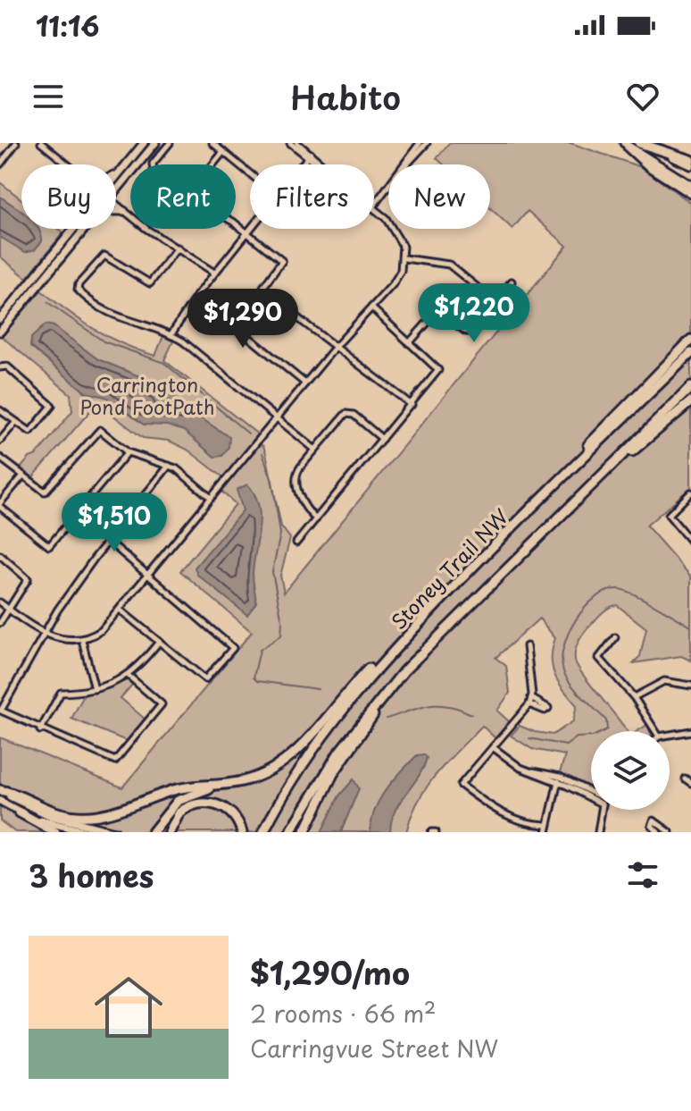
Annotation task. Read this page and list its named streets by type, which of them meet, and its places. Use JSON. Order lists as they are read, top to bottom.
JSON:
{
  "streets": {
    "highway": ["Stoney Trail NW"]
  },
  "parks": ["Carrington Pond FootPath"],
  "page": {
    "status": "11:16",
    "header": "Habito",
    "chip": [
      "Buy",
      "Rent",
      "Filters",
      "New"
    ],
    "price": ["$1,220", "$1,290", "$1,510"],
    "heading": "3 homes",
    "list": [
      {
        "name": "$1,290/mo",
        "note": "2 rooms · 66 m² · Carringvue Street NW"
      }
    ]
  }
}
